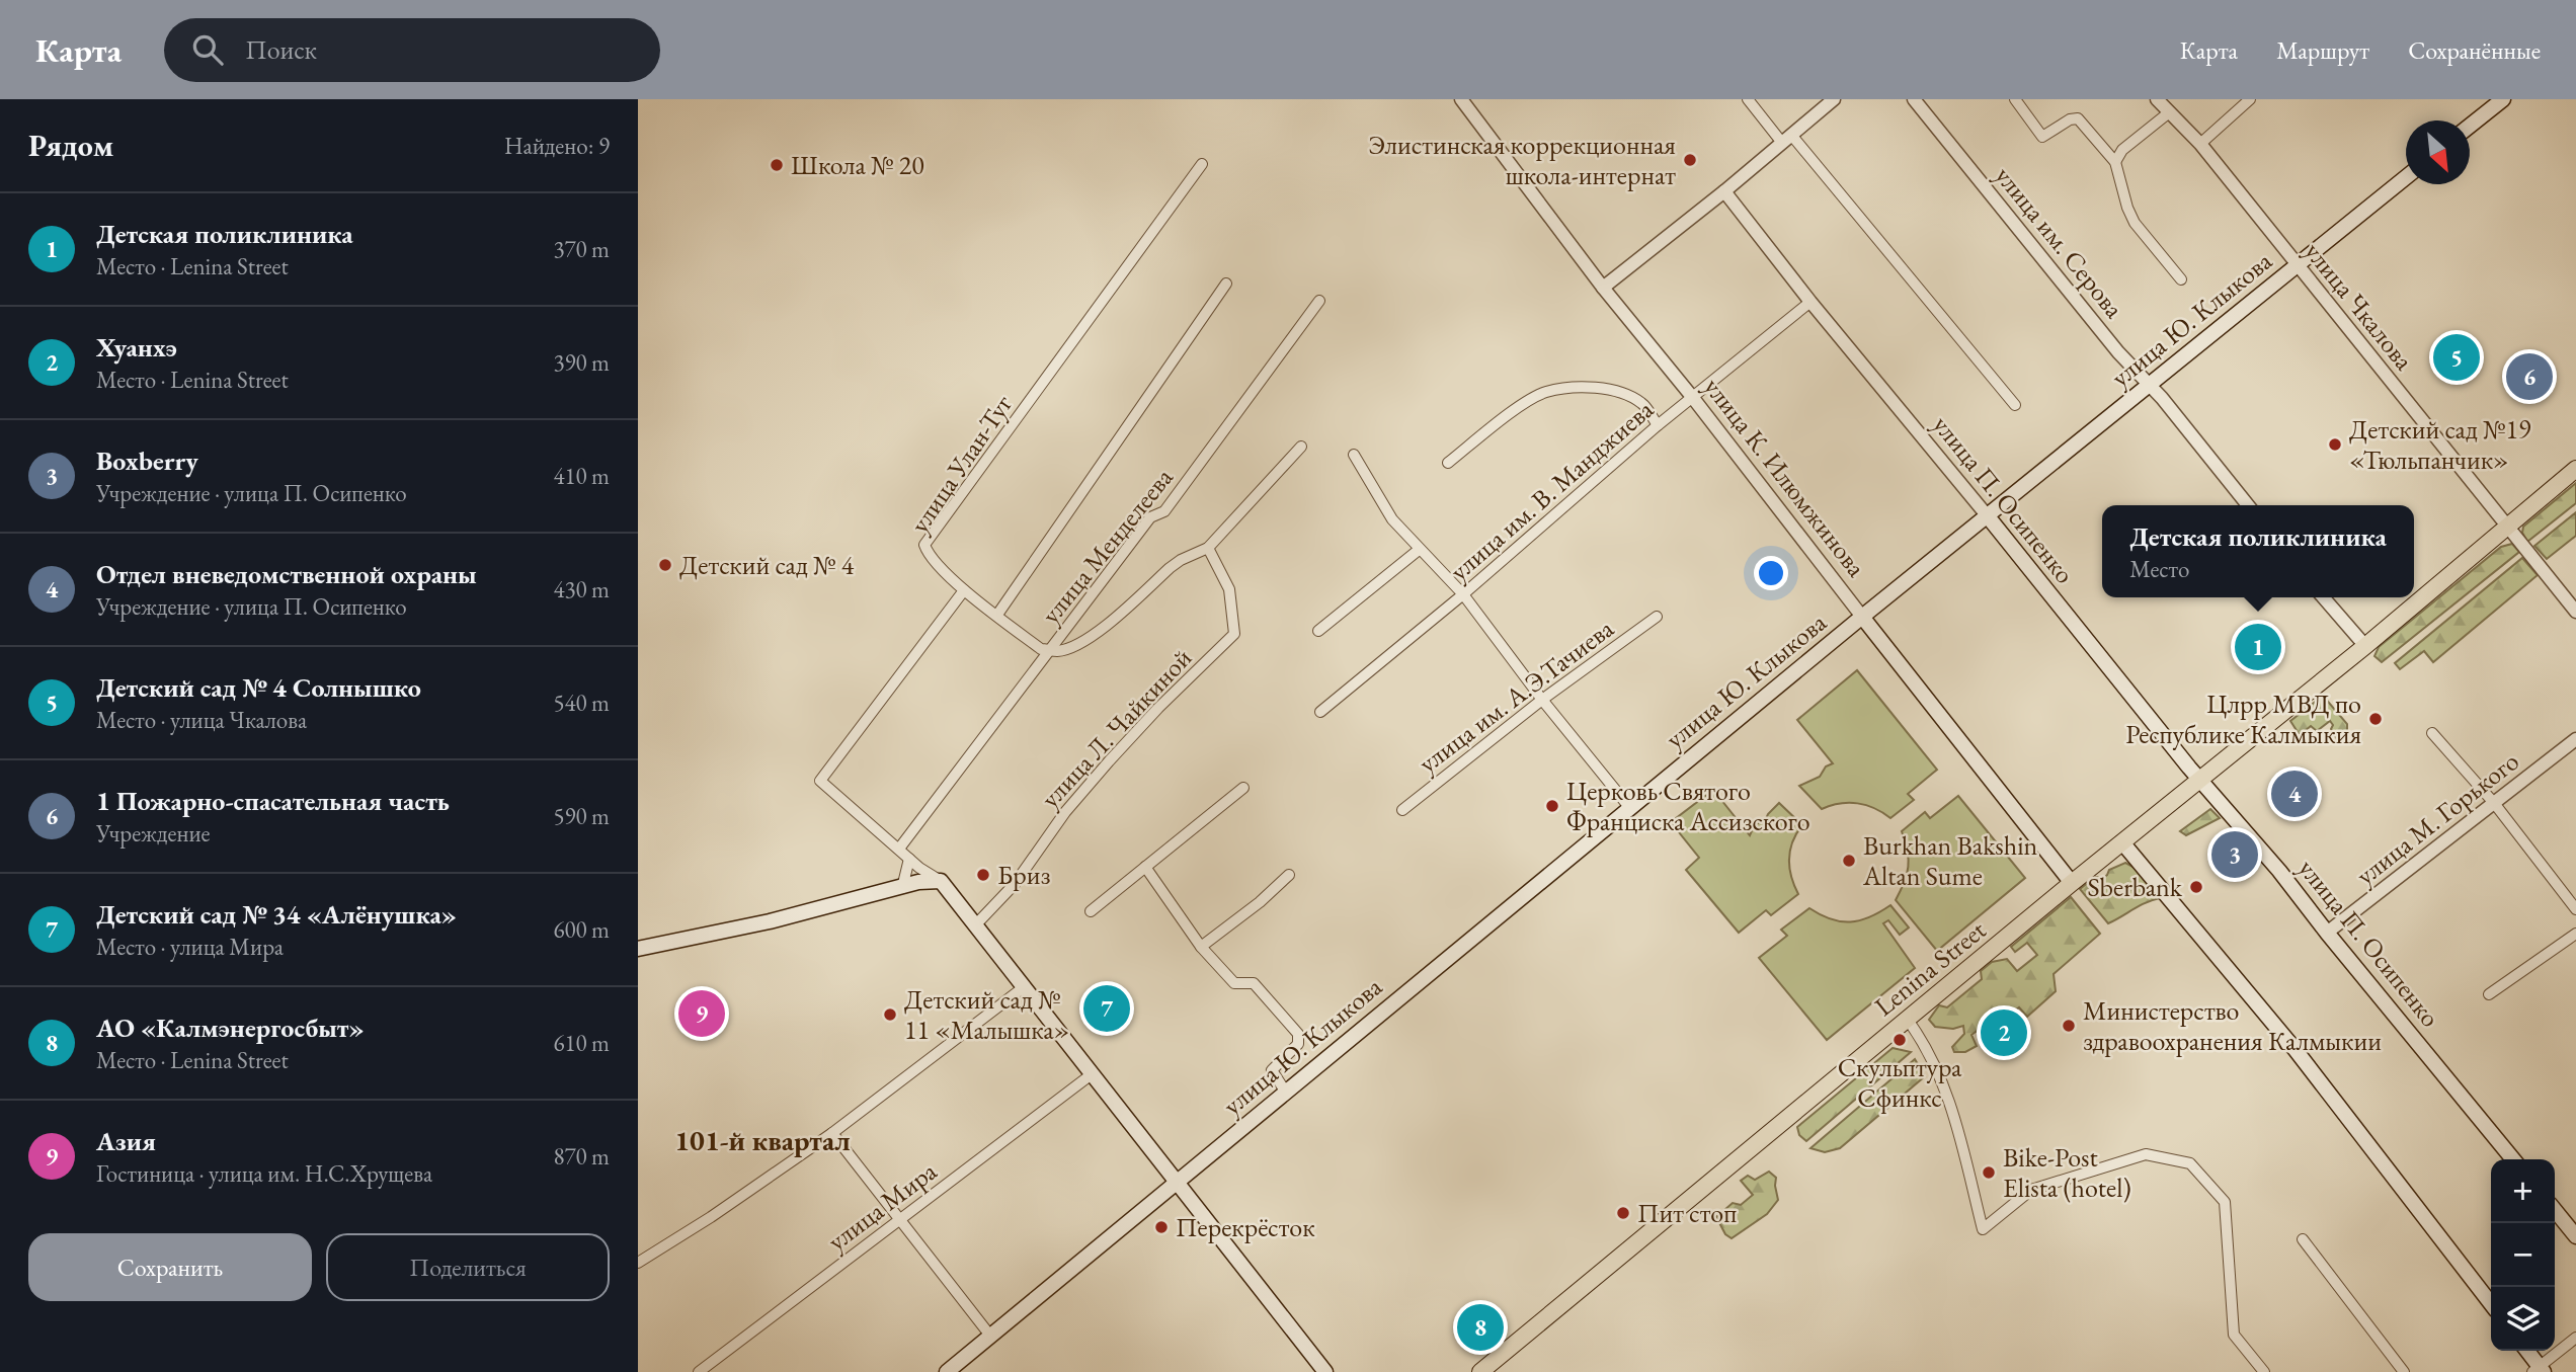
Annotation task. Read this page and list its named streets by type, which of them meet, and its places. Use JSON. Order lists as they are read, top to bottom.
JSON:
{
  "streets": {
    "main road": [
      "улица Ю. Клыкова",
      "улица К. Илюмжинова",
      "улица П. Осипенко",
      "Lenina Street"
    ],
    "street": [
      "улица им. Серова",
      "улица Чкалова",
      "улица Улан-Туг",
      "улица им. В. Манджиева",
      "улица Менделеева",
      "улица им. А.Э.Тачиева",
      "улица Л. Чайкиной",
      "улица М. Горького",
      "улица Мира"
    ]
  },
  "crossings": [
    ["улица им. Серова", "улица Ю. Клыкова"],
    ["улица Чкалова", "улица Ю. Клыкова"],
    ["улица Чкалова", "Lenina Street"],
    ["улица Ю. Клыкова", "улица К. Илюмжинова"],
    ["улица Ю. Клыкова", "улица П. Осипенко"],
    ["улица К. Илюмжинова", "улица им. В. Манджиева"],
    ["улица К. Илюмжинова", "Lenina Street"],
    ["улица им. В. Манджиева", "улица П. Осипенко"],
    ["улица П. Осипенко", "улица М. Горького"],
    ["улица П. Осипенко", "Lenina Street"]
  ],
  "districts": ["101-й квартал"],
  "places": [
    "Элистинская коррекционная школа-интернат",
    "Школа № 20",
    "Детский сад №19 «Тюльпанчик»",
    "Детский сад № 4",
    "Цлрр МВД по Республике Калмыкия",
    "Церковь Святого Франциска Ассизского",
    "Burkhan Bakshin Altan Sume",
    "Бриз",
    "Sberbank",
    "Детский сад № 11 «Малышка»",
    "Министерство здравоохранения Калмыкии",
    "Скульптура Сфинкс",
    "Bike-Post Elista (hotel)",
    "Пит стоп",
    "Перекрёсток"
  ],
  "north": "bottom right",
  "page": {
    "header": "Карта",
    "search": "Поиск",
    "nav": ["Карта", "Маршрут", "Сохранённые"],
    "heading": ["Рядом", "Найдено: 9"],
    "list": [
      {
        "mark": "1",
        "name": "Детская поликлиника",
        "note": "Место · Lenina Street",
        "value": "370 m"
      },
      {
        "mark": "2",
        "name": "Хуанхэ",
        "note": "Место · Lenina Street",
        "value": "390 m"
      },
      {
        "mark": "3",
        "name": "Boxberry",
        "note": "Учреждение · улица П. Осипенко",
        "value": "410 m"
      },
      {
        "mark": "4",
        "name": "Отдел вневедомственной охраны",
        "note": "Учреждение · улица П. Осипенко",
        "value": "430 m"
      },
      {
        "mark": "5",
        "name": "Детский сад № 4 Солнышко",
        "note": "Место · улица Чкалова",
        "value": "540 m"
      },
      {
        "mark": "6",
        "name": "1 Пожарно-спасательная часть",
        "note": "Учреждение",
        "value": "590 m"
      },
      {
        "mark": "7",
        "name": "Детский сад № 34 «Алёнушка»",
        "note": "Место · улица Мира",
        "value": "600 m"
      },
      {
        "mark": "8",
        "name": "АО «Калмэнергосбыт»",
        "note": "Место · Lenina Street",
        "value": "610 m"
      },
      {
        "mark": "9",
        "name": "Азия",
        "note": "Гостиница · улица им. Н.С.Хрущева",
        "value": "870 m"
      }
    ],
    "pins": [
      "5",
      "6",
      "1",
      "4",
      "3",
      "7",
      "9",
      "2",
      "8"
    ],
    "popup": ["Детская поликлиника", "Место"],
    "map_buttons": ["+", "−"],
    "buttons": ["Сохранить", "Поделиться"]
  }
}
